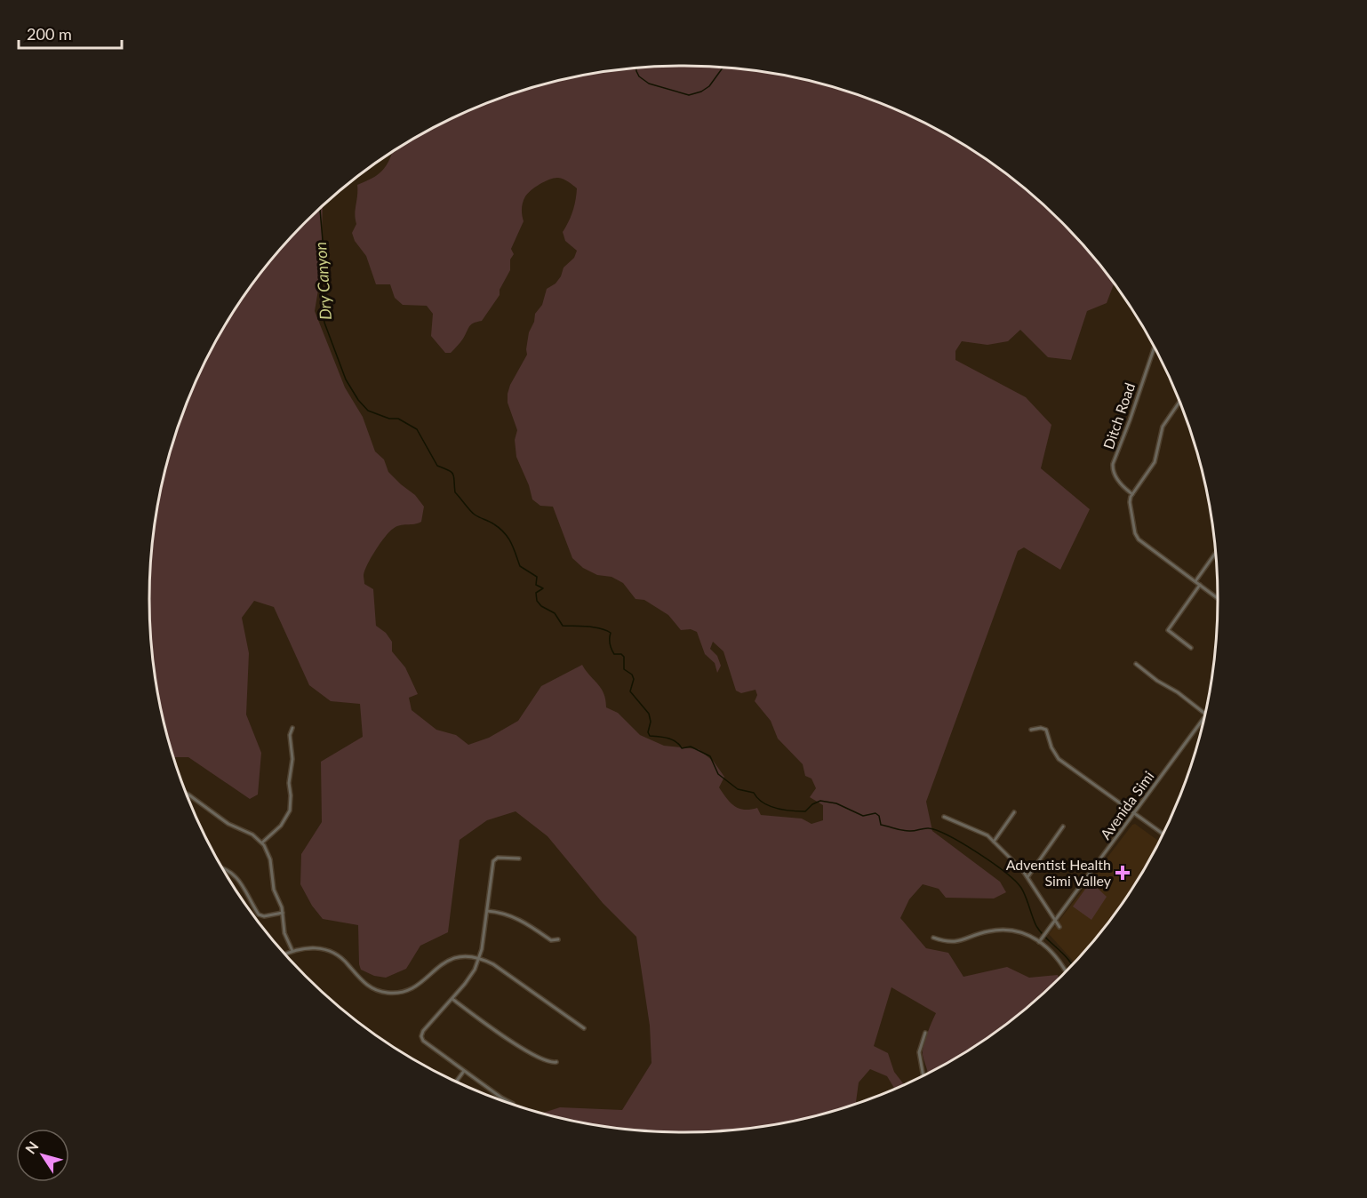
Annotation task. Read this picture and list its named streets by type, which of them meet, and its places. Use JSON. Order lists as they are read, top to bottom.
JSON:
{
  "streets": {
    "street": ["Ditch Road", "Avenida Simi"]
  },
  "water": ["Dry Canyon"],
  "places": {
    "health": ["Adventist Health Simi Valley"]
  },
  "scale_bar": "200 m",
  "north": "top left"
}
